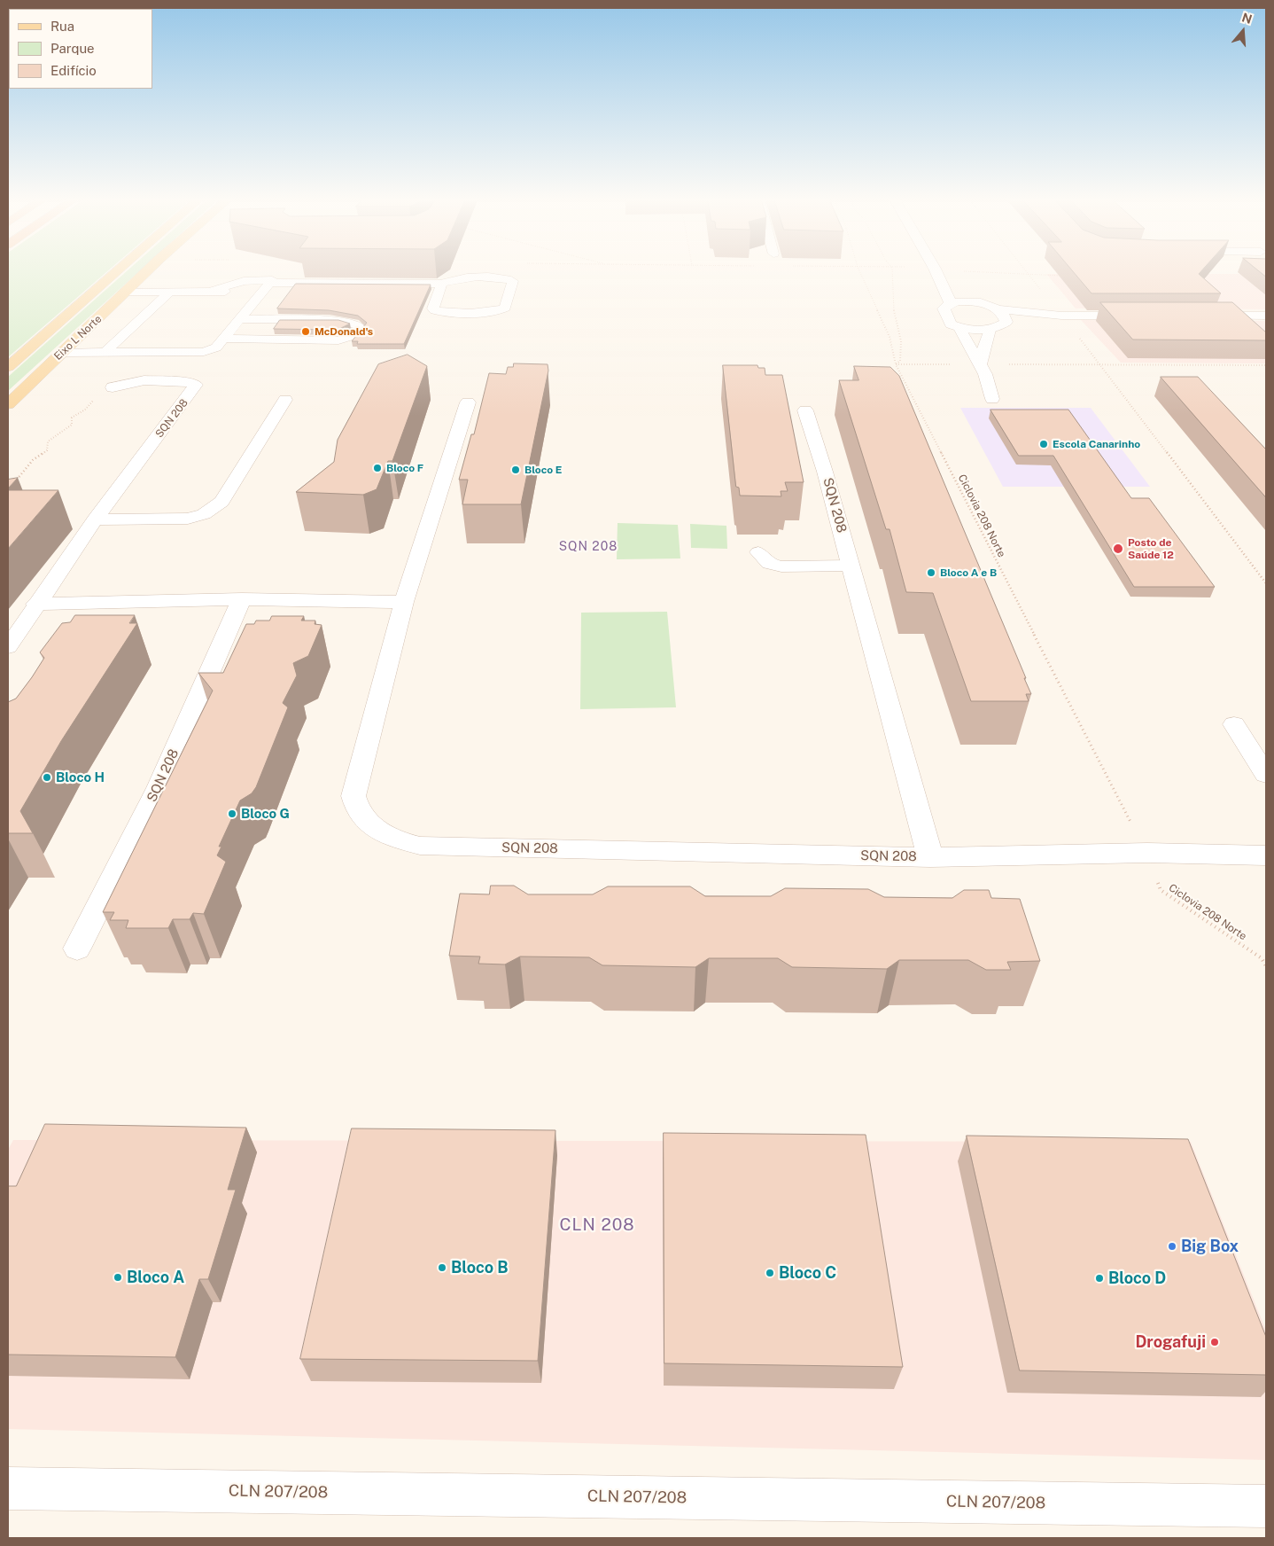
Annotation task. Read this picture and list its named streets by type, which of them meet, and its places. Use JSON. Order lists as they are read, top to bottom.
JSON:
{
  "streets": {
    "main road": ["Eixo L Norte"],
    "street": ["SQN 208", "CLN 207/208"],
    "path": ["Ciclovia 208 Norte"]
  },
  "crossings": [
    ["SQN 208", "Ciclovia 208 Norte"]
  ],
  "districts": ["SQN 208", "CLN 208"],
  "places": [
    "McDonald's",
    "Escola Canarinho",
    "Bloco F",
    "Bloco E",
    "Posto de Saúde 12",
    "Bloco A e B",
    "Bloco H",
    "Bloco G",
    "Big Box",
    "Bloco B",
    "Bloco C",
    "Bloco A",
    "Bloco D",
    "Drogafuji"
  ],
  "legend": ["Rua", "Parque", "Edifício"],
  "north": "top"
}
